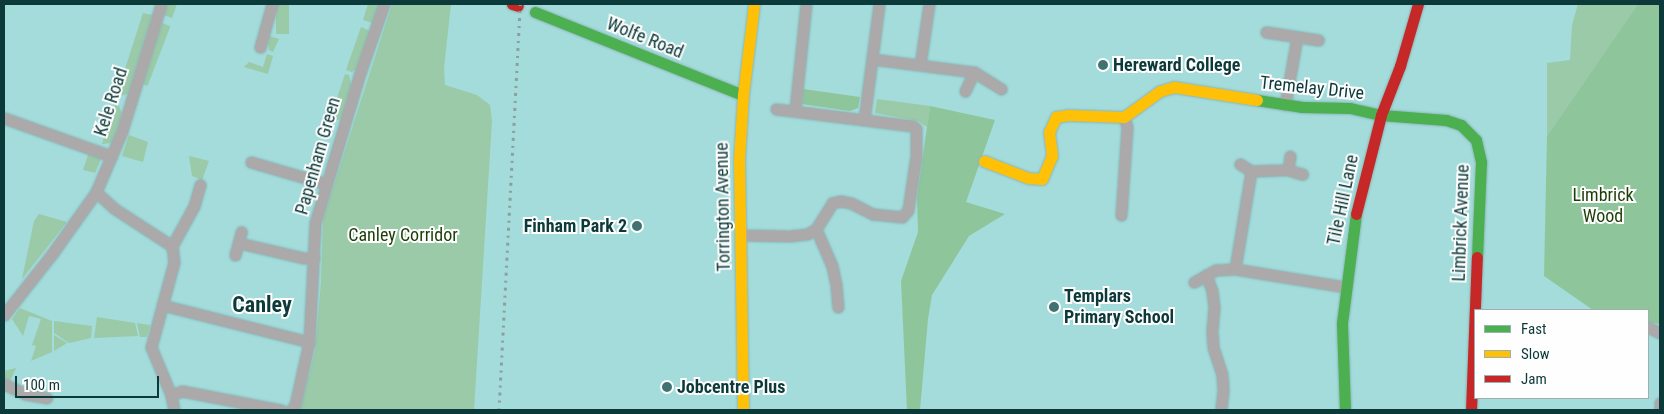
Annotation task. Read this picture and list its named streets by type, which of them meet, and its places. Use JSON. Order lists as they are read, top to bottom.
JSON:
{
  "streets": {
    "street": [
      "Wolfe Road",
      "Tremelay Drive",
      "Kele Road",
      "Papenham Green",
      "Tile Hill Lane",
      "Torrington Avenue",
      "Limbrick Avenue"
    ]
  },
  "crossings": [
    ["Wolfe Road", "Torrington Avenue"],
    ["Tremelay Drive", "Tile Hill Lane"],
    ["Tremelay Drive", "Limbrick Avenue"],
    ["Tile Hill Lane", "Limbrick Avenue"]
  ],
  "districts": ["Canley"],
  "parks": ["Limbrick Wood", "Canley Corridor"],
  "places": [
    "Hereward College",
    "Finham Park 2",
    "Templars Primary School",
    "Jobcentre Plus"
  ],
  "legend": ["Fast", "Slow", "Jam"],
  "scale_bar": "100 m"
}
